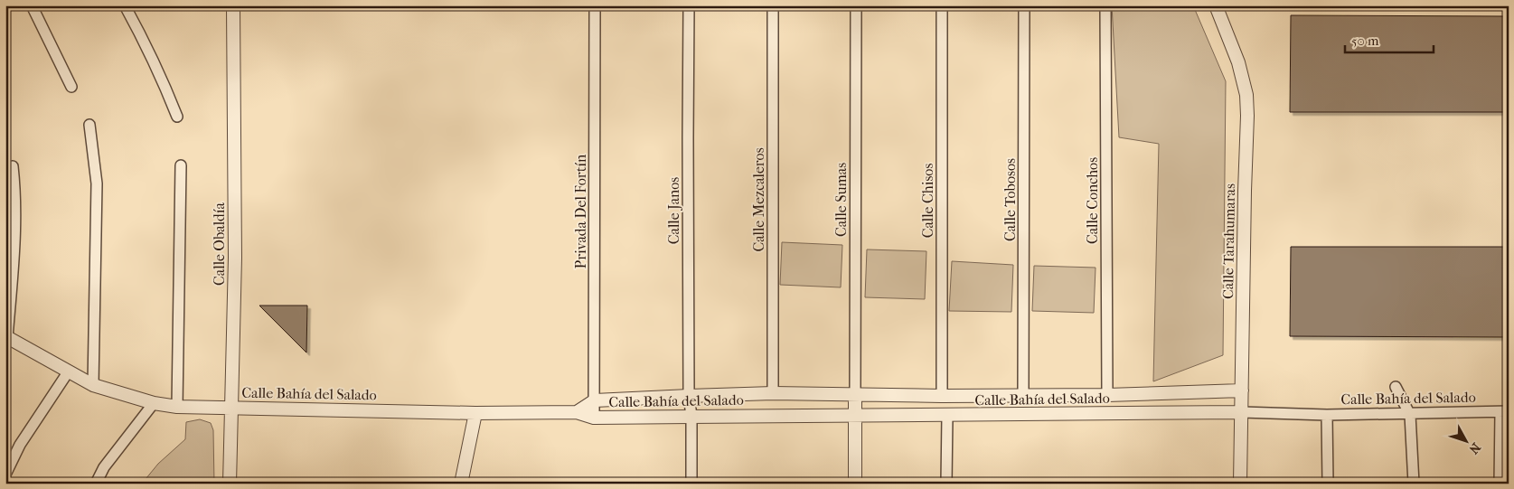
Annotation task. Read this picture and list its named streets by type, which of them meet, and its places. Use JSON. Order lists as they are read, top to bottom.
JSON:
{
  "streets": {
    "street": [
      "Calle Mezcaleros",
      "Calle Sumas",
      "Calle Tobosos",
      "Calle Chisos",
      "Calle Conchos",
      "Calle Janos",
      "Privada Del Fortín",
      "Calle Tarahumaras",
      "Calle Obaldía",
      "Calle Bahía del Salado"
    ]
  },
  "crossings": [
    ["Calle Mezcaleros", "Calle Bahía del Salado"],
    ["Calle Sumas", "Calle Bahía del Salado"],
    ["Calle Tobosos", "Calle Bahía del Salado"],
    ["Calle Chisos", "Calle Bahía del Salado"],
    ["Calle Conchos", "Calle Bahía del Salado"],
    ["Calle Janos", "Calle Bahía del Salado"],
    ["Privada Del Fortín", "Calle Bahía del Salado"],
    ["Calle Tarahumaras", "Calle Bahía del Salado"],
    ["Calle Obaldía", "Calle Bahía del Salado"]
  ],
  "scale_bar": "50 m",
  "north": "bottom right"
}
